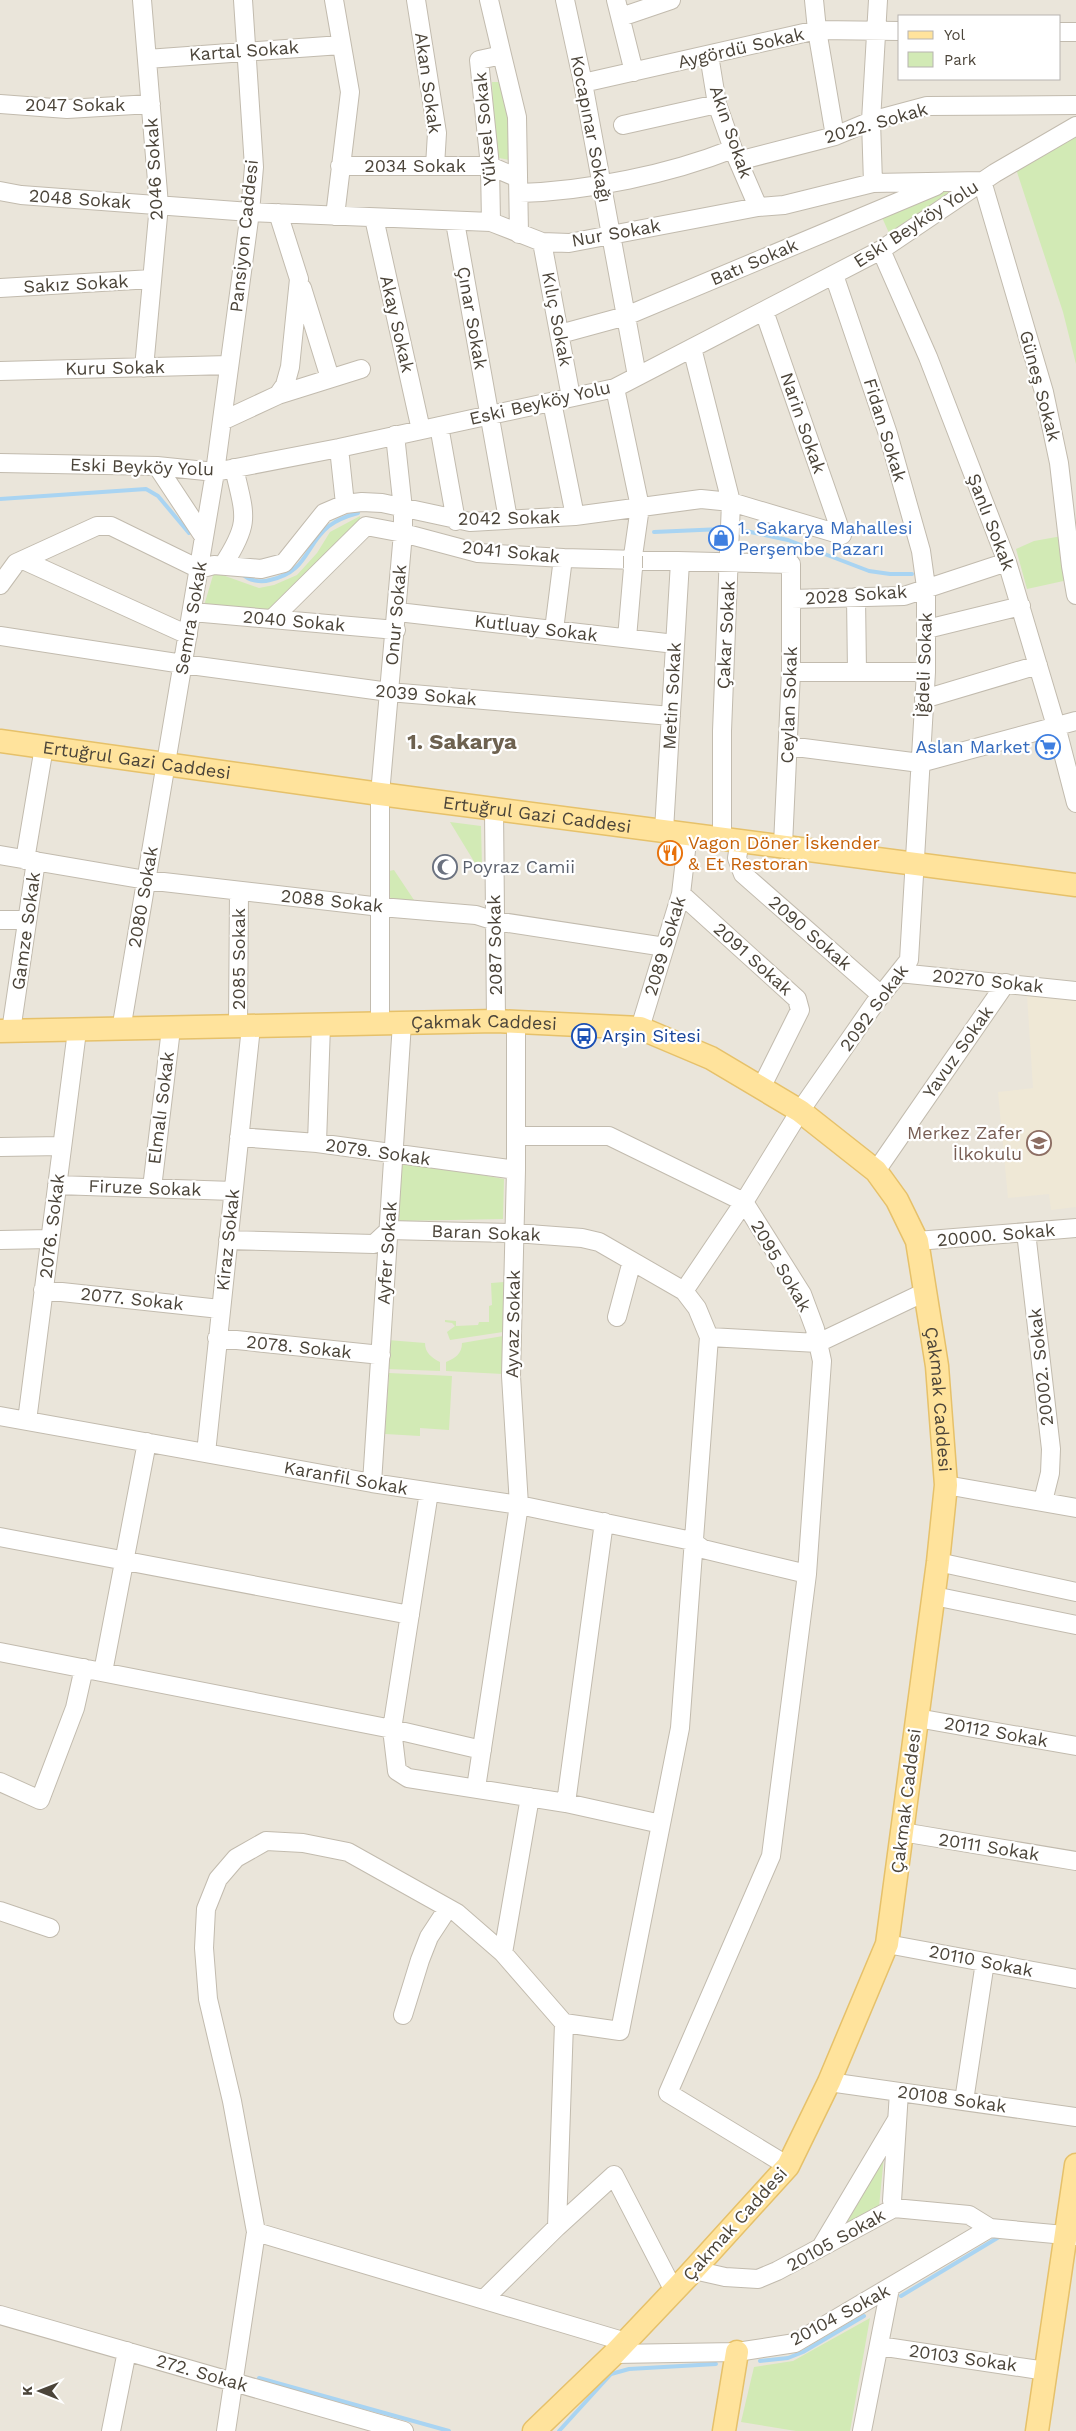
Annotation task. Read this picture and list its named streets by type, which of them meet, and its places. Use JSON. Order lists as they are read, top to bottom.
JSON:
{
  "streets": {
    "main road": ["Ertuğrul Gazi Caddesi", "Çakmak Caddesi"],
    "street": [
      "Aygördü Sokak",
      "Kartal Sokak",
      "Akan Sokak",
      "2047 Sokak",
      "2022. Sokak",
      "Yüksel Sokak",
      "Kocapınar Sokağı",
      "Akın Sokak",
      "2034 Sokak",
      "2046 Sokak",
      "2048 Sokak",
      "Eski Beyköy Yolu",
      "Nur Sokak",
      "Pansiyon Caddesi",
      "Batı Sokak",
      "Sakız Sokak",
      "Çınar Sokak",
      "Kılıç Sokak",
      "Akay Sokak",
      "Kuru Sokak",
      "Güneş Sokak",
      "Narin Sokak",
      "Fidan Sokak",
      "2042 Sokak",
      "Şanlı Sokak",
      "2041 Sokak",
      "2028 Sokak",
      "Onur Sokak",
      "Semra Sokak",
      "2040 Sokak",
      "Kutluay Sokak",
      "Çakar Sokak",
      "İğdeli Sokak",
      "2039 Sokak",
      "Metin Sokak",
      "Ceylan Sokak",
      "2080 Sokak",
      "2088 Sokak",
      "Gamze Sokak",
      "2090 Sokak",
      "2087 Sokak",
      "2089 Sokak",
      "2085 Sokak",
      "2091 Sokak",
      "20270 Sokak",
      "2092 Sokak",
      "Yavuz Sokak",
      "Elmalı Sokak",
      "2079. Sokak",
      "Firuze Sokak",
      "2076. Sokak",
      "Baran Sokak",
      "20000. Sokak",
      "Kiraz Sokak",
      "Ayfer Sokak",
      "2095 Sokak",
      "2077. Sokak",
      "Ayvaz Sokak",
      "2078. Sokak",
      "20002. Sokak",
      "Karanfil Sokak",
      "20112 Sokak",
      "20111 Sokak",
      "20110 Sokak",
      "20108 Sokak",
      "20105 Sokak",
      "20104 Sokak",
      "20103 Sokak",
      "272. Sokak"
    ]
  },
  "crossings": [
    ["Aygördü Sokak", "Kocapınar Sokağı"],
    ["Aygördü Sokak", "Akın Sokak"],
    ["Kartal Sokak", "2046 Sokak"],
    ["Kartal Sokak", "Pansiyon Caddesi"],
    ["Akan Sokak", "2034 Sokak"],
    ["2047 Sokak", "2046 Sokak"],
    ["2022. Sokak", "Yüksel Sokak"],
    ["2022. Sokak", "Kocapınar Sokağı"],
    ["2022. Sokak", "Akın Sokak"],
    ["2022. Sokak", "2034 Sokak"],
    ["Yüksel Sokak", "2034 Sokak"],
    ["Yüksel Sokak", "Nur Sokak"],
    ["Kocapınar Sokağı", "Eski Beyköy Yolu"],
    ["Kocapınar Sokağı", "Nur Sokak"],
    ["Kocapınar Sokağı", "Batı Sokak"],
    ["Akın Sokak", "Nur Sokak"],
    ["2046 Sokak", "2048 Sokak"],
    ["2046 Sokak", "Sakız Sokak"],
    ["2046 Sokak", "Kuru Sokak"],
    ["2048 Sokak", "Nur Sokak"],
    ["2048 Sokak", "Pansiyon Caddesi"],
    ["Eski Beyköy Yolu", "Nur Sokak"],
    ["Eski Beyköy Yolu", "Pansiyon Caddesi"],
    ["Eski Beyköy Yolu", "Çınar Sokak"],
    ["Eski Beyköy Yolu", "Kılıç Sokak"],
    ["Eski Beyköy Yolu", "Akay Sokak"],
    ["Eski Beyköy Yolu", "Güneş Sokak"],
    ["Eski Beyköy Yolu", "Narin Sokak"],
    ["Eski Beyköy Yolu", "Fidan Sokak"],
    ["Eski Beyköy Yolu", "Şanlı Sokak"],
    ["Eski Beyköy Yolu", "Onur Sokak"],
    ["Eski Beyköy Yolu", "Semra Sokak"],
    ["Eski Beyköy Yolu", "Çakar Sokak"],
    ["Nur Sokak", "Pansiyon Caddesi"],
    ["Nur Sokak", "Batı Sokak"],
    ["Nur Sokak", "Çınar Sokak"],
    ["Nur Sokak", "Kılıç Sokak"],
    ["Nur Sokak", "Akay Sokak"],
    ["Nur Sokak", "Güneş Sokak"],
    ["Pansiyon Caddesi", "Kuru Sokak"],
    ["Pansiyon Caddesi", "Semra Sokak"],
    ["Batı Sokak", "Kılıç Sokak"],
    ["Çınar Sokak", "2042 Sokak"],
    ["Narin Sokak", "2042 Sokak"],
    ["Fidan Sokak", "2028 Sokak"],
    ["Fidan Sokak", "İğdeli Sokak"],
    ["2042 Sokak", "Onur Sokak"],
    ["2042 Sokak", "Semra Sokak"],
    ["2042 Sokak", "Çakar Sokak"],
    ["Şanlı Sokak", "2028 Sokak"],
    ["2041 Sokak", "Onur Sokak"],
    ["2041 Sokak", "2040 Sokak"],
    ["2041 Sokak", "Çakar Sokak"],
    ["2041 Sokak", "Metin Sokak"],
    ["2041 Sokak", "Ceylan Sokak"],
    ["2028 Sokak", "İğdeli Sokak"],
    ["2028 Sokak", "Ceylan Sokak"],
    ["Onur Sokak", "2040 Sokak"],
    ["Onur Sokak", "Kutluay Sokak"],
    ["Onur Sokak", "2039 Sokak"],
    ["Onur Sokak", "Ertuğrul Gazi Caddesi"],
    ["Onur Sokak", "2088 Sokak"],
    ["Onur Sokak", "Ayfer Sokak"],
    ["Semra Sokak", "2040 Sokak"],
    ["Semra Sokak", "2039 Sokak"],
    ["Semra Sokak", "Ertuğrul Gazi Caddesi"],
    ["Semra Sokak", "2080 Sokak"],
    ["Kutluay Sokak", "Metin Sokak"],
    ["Çakar Sokak", "Ertuğrul Gazi Caddesi"],
    ["Çakar Sokak", "2090 Sokak"],
    ["İğdeli Sokak", "Ertuğrul Gazi Caddesi"],
    ["İğdeli Sokak", "2092 Sokak"],
    ["2039 Sokak", "Metin Sokak"],
    ["Metin Sokak", "Ertuğrul Gazi Caddesi"],
    ["Ceylan Sokak", "Ertuğrul Gazi Caddesi"],
    ["Ertuğrul Gazi Caddesi", "2080 Sokak"],
    ["Ertuğrul Gazi Caddesi", "Gamze Sokak"],
    ["Ertuğrul Gazi Caddesi", "2090 Sokak"],
    ["Ertuğrul Gazi Caddesi", "2087 Sokak"],
    ["Ertuğrul Gazi Caddesi", "2089 Sokak"],
    ["Ertuğrul Gazi Caddesi", "2092 Sokak"],
    ["2080 Sokak", "2088 Sokak"],
    ["2080 Sokak", "Çakmak Caddesi"],
    ["2088 Sokak", "Gamze Sokak"],
    ["2088 Sokak", "2087 Sokak"],
    ["2088 Sokak", "2089 Sokak"],
    ["2088 Sokak", "2085 Sokak"],
    ["2088 Sokak", "Ayfer Sokak"],
    ["Gamze Sokak", "Çakmak Caddesi"],
    ["2090 Sokak", "2092 Sokak"],
    ["2087 Sokak", "Çakmak Caddesi"],
    ["2087 Sokak", "Ayvaz Sokak"],
    ["2089 Sokak", "2091 Sokak"],
    ["2089 Sokak", "Çakmak Caddesi"],
    ["2085 Sokak", "Çakmak Caddesi"],
    ["2085 Sokak", "Kiraz Sokak"],
    ["2091 Sokak", "Çakmak Caddesi"],
    ["20270 Sokak", "2092 Sokak"],
    ["20270 Sokak", "Yavuz Sokak"],
    ["2092 Sokak", "Çakmak Caddesi"],
    ["2092 Sokak", "Baran Sokak"],
    ["2092 Sokak", "2095 Sokak"],
    ["Çakmak Caddesi", "Yavuz Sokak"],
    ["Çakmak Caddesi", "Elmalı Sokak"],
    ["Çakmak Caddesi", "2076. Sokak"],
    ["Çakmak Caddesi", "20000. Sokak"],
    ["Çakmak Caddesi", "Kiraz Sokak"],
    ["Çakmak Caddesi", "Ayfer Sokak"],
    ["Çakmak Caddesi", "2095 Sokak"],
    ["Çakmak Caddesi", "Ayvaz Sokak"],
    ["Çakmak Caddesi", "20112 Sokak"],
    ["Çakmak Caddesi", "20111 Sokak"],
    ["Çakmak Caddesi", "20110 Sokak"],
    ["Çakmak Caddesi", "20108 Sokak"],
    ["Çakmak Caddesi", "20105 Sokak"],
    ["Çakmak Caddesi", "20104 Sokak"],
    ["Elmalı Sokak", "Firuze Sokak"],
    ["2079. Sokak", "Kiraz Sokak"],
    ["2079. Sokak", "Ayfer Sokak"],
    ["2079. Sokak", "Ayvaz Sokak"],
    ["Firuze Sokak", "2076. Sokak"],
    ["Firuze Sokak", "Kiraz Sokak"],
    ["2076. Sokak", "2077. Sokak"],
    ["2076. Sokak", "Karanfil Sokak"],
    ["Baran Sokak", "Ayfer Sokak"],
    ["Baran Sokak", "Ayvaz Sokak"],
    ["20000. Sokak", "20002. Sokak"],
    ["Kiraz Sokak", "2077. Sokak"],
    ["Kiraz Sokak", "2078. Sokak"],
    ["Kiraz Sokak", "Karanfil Sokak"],
    ["Ayfer Sokak", "2078. Sokak"],
    ["Ayfer Sokak", "Karanfil Sokak"],
    ["2095 Sokak", "Ayvaz Sokak"],
    ["2095 Sokak", "Karanfil Sokak"],
    ["Ayvaz Sokak", "Karanfil Sokak"],
    ["20105 Sokak", "20104 Sokak"]
  ],
  "districts": ["1. Sakarya"],
  "places": {
    "shop": ["1. Sakarya Mahallesi Perşembe Pazarı"],
    "supermarket": ["Aslan Market"],
    "restaurant": ["Vagon Döner İskender & Et Restoran"],
    "mosque": ["Poyraz Camii"],
    "bus stop": ["Arşin Sitesi"],
    "school or university": ["Merkez Zafer İlkokulu"]
  },
  "legend": ["Yol", "Park"],
  "north": "left"
}
